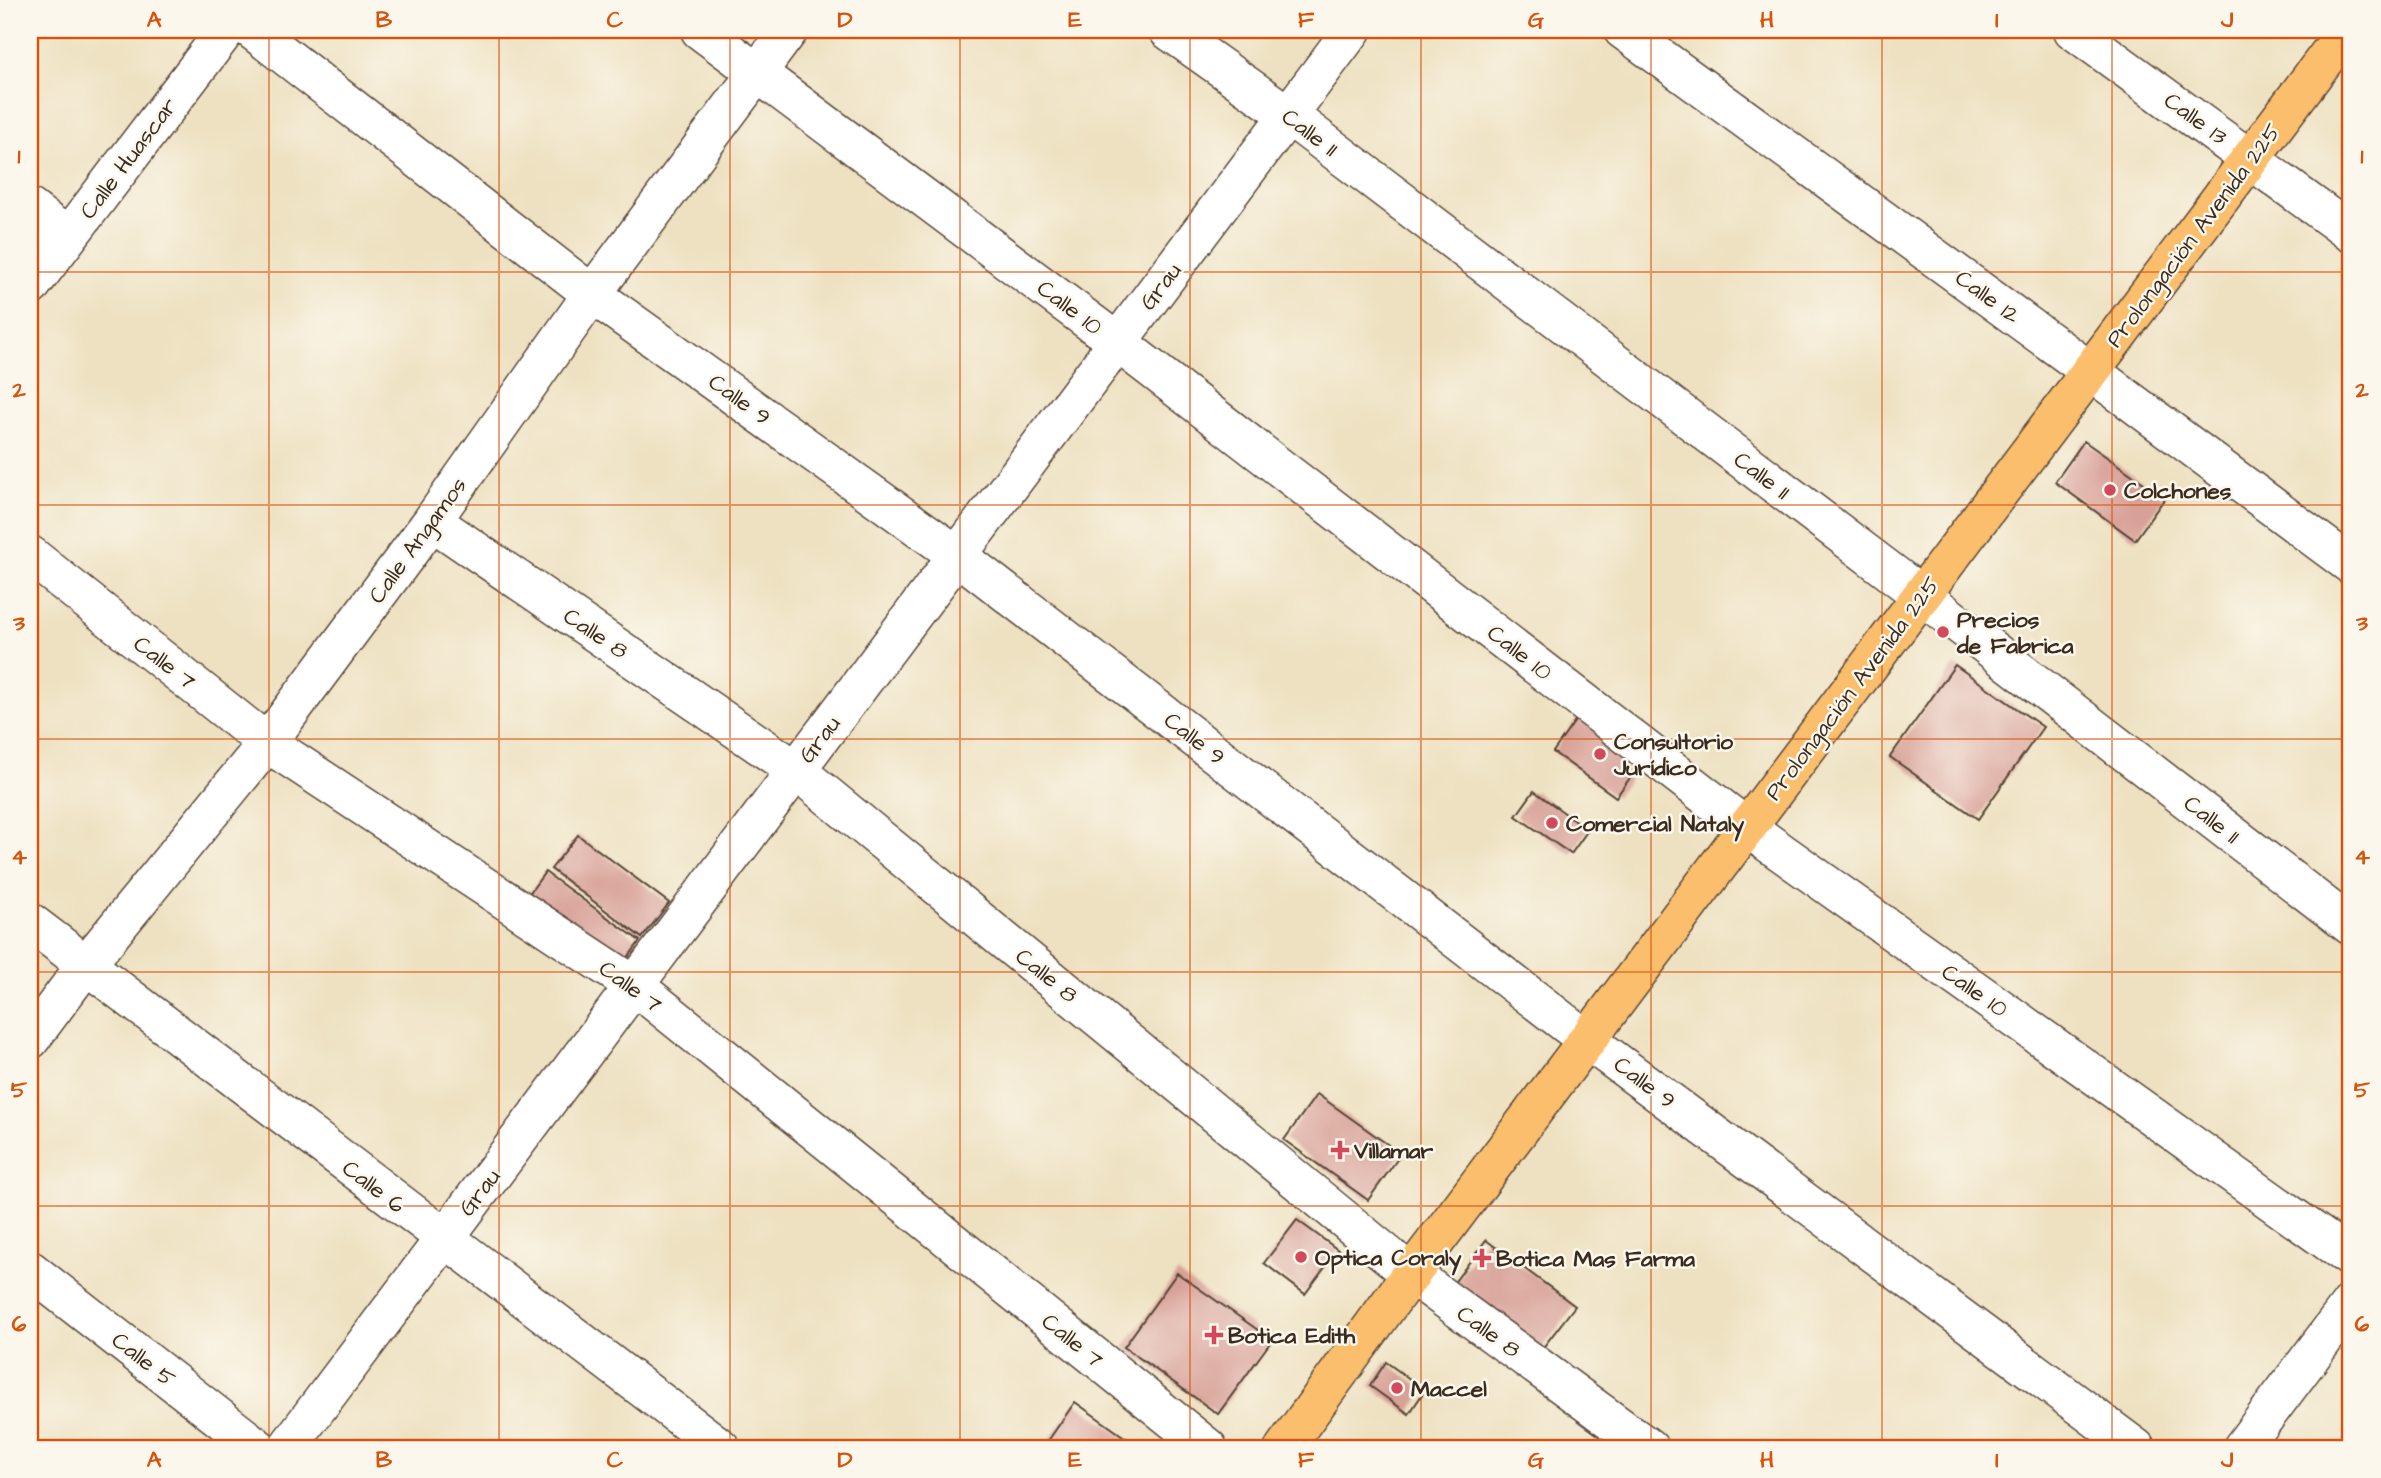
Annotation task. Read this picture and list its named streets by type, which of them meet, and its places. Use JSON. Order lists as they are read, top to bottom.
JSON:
{
  "streets": {
    "main road": ["Prolongación Avenida 225"],
    "street": [
      "Calle 13",
      "Calle 11",
      "Calle Huascar",
      "Grau",
      "Calle 12",
      "Calle 10",
      "Calle 9",
      "Calle Angamos",
      "Calle 8",
      "Calle 7",
      "Calle 6",
      "Calle 5"
    ]
  },
  "crossings": [
    ["Calle 13", "Prolongación Avenida 225"],
    ["Calle 11", "Prolongación Avenida 225"],
    ["Calle 11", "Grau"],
    ["Prolongación Avenida 225", "Calle 12"],
    ["Prolongación Avenida 225", "Calle 10"],
    ["Prolongación Avenida 225", "Calle 9"],
    ["Prolongación Avenida 225", "Calle 8"],
    ["Grau", "Calle 10"],
    ["Grau", "Calle 9"],
    ["Grau", "Calle 8"],
    ["Grau", "Calle 7"],
    ["Grau", "Calle 6"],
    ["Calle 10", "Calle Angamos"],
    ["Calle 9", "Calle Angamos"],
    ["Calle Angamos", "Calle 8"],
    ["Calle Angamos", "Calle 7"],
    ["Calle Angamos", "Calle 6"]
  ],
  "places": {
    "other": [
      "Colchones",
      "Precios de Fabrica",
      "Consultorio Jurídico",
      "Comercial Nataly",
      "Optica Coraly",
      "Maccel"
    ],
    "health": ["Villamar", "Botica Mas Farma", "Botica Edith"]
  },
  "grid": {
    "columns": [
      "A",
      "B",
      "C",
      "D",
      "E",
      "F",
      "G",
      "H",
      "I",
      "J"
    ],
    "rows": [
      "1",
      "2",
      "3",
      "4",
      "5",
      "6"
    ]
  }
}
